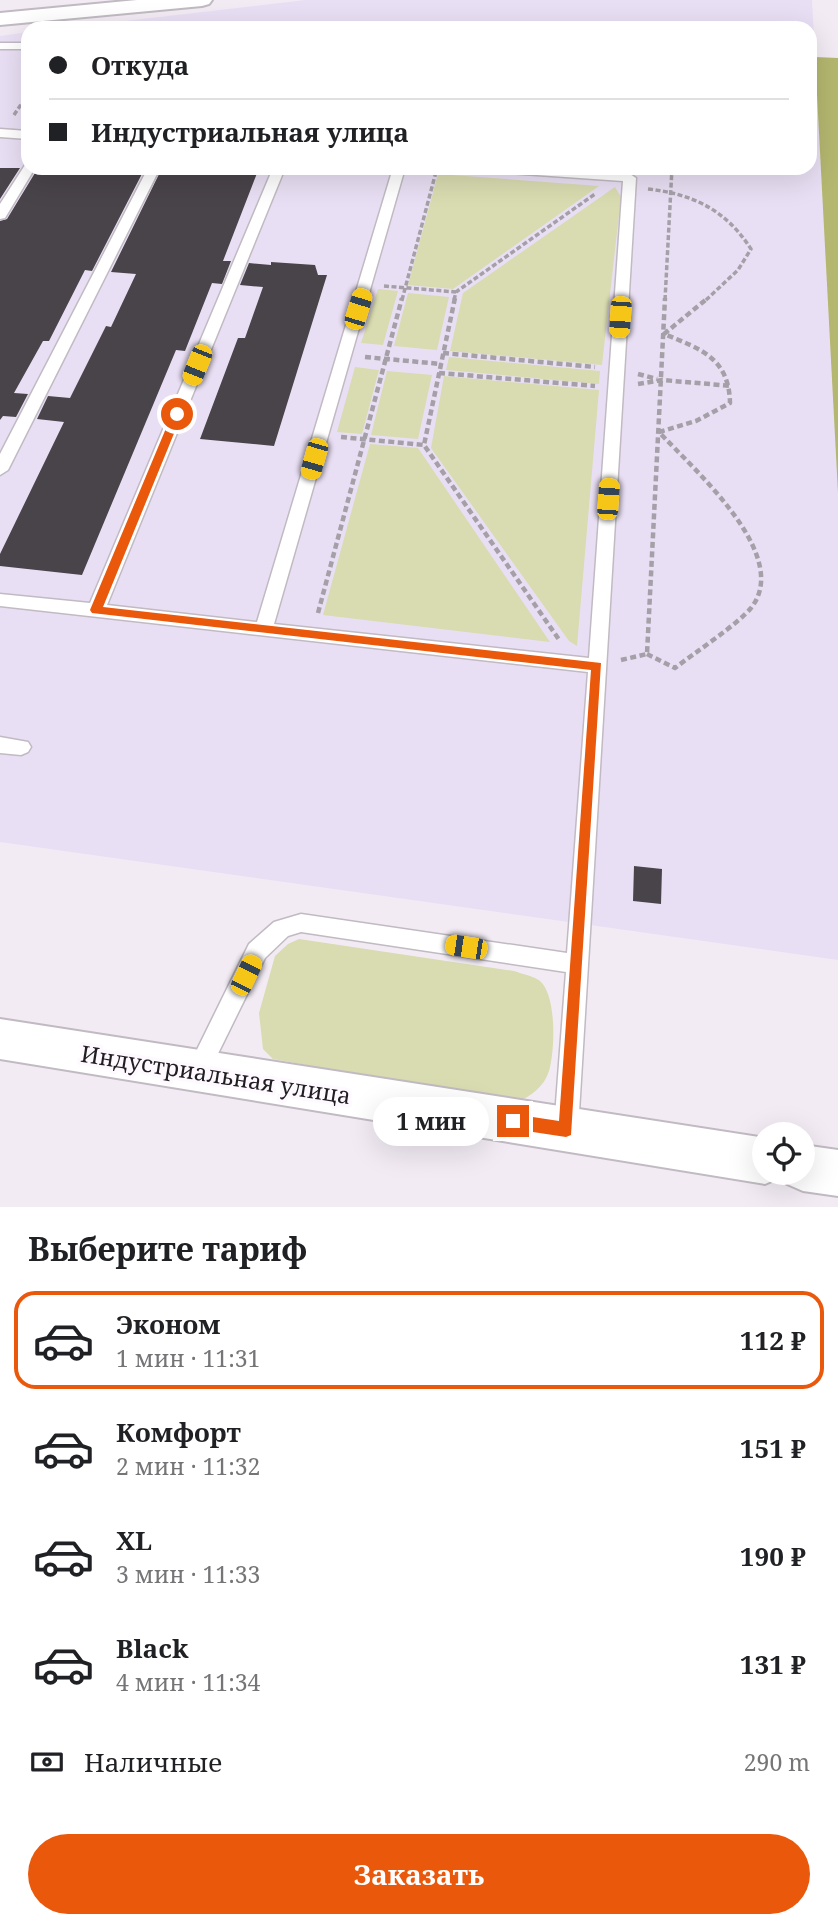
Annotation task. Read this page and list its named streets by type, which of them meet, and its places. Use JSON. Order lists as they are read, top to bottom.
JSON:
{
  "streets": {
    "street": ["Индустриальная улица"]
  },
  "page": {
    "banner": ["Откуда", "Индустриальная улица"],
    "bubble": "1 мин",
    "heading": "Выберите тариф",
    "list": [
      {
        "name": "Эконом",
        "note": "1 мин · 11:31",
        "value": "112 ₽"
      },
      {
        "name": "Комфорт",
        "note": "2 мин · 11:32",
        "value": "151 ₽"
      },
      {
        "name": "XL",
        "note": "3 мин · 11:33",
        "value": "190 ₽"
      },
      {
        "name": "Black",
        "note": "4 мин · 11:34",
        "value": "131 ₽"
      }
    ],
    "pay": ["Наличные", "290 m"],
    "buttons": "Заказать"
  }
}
